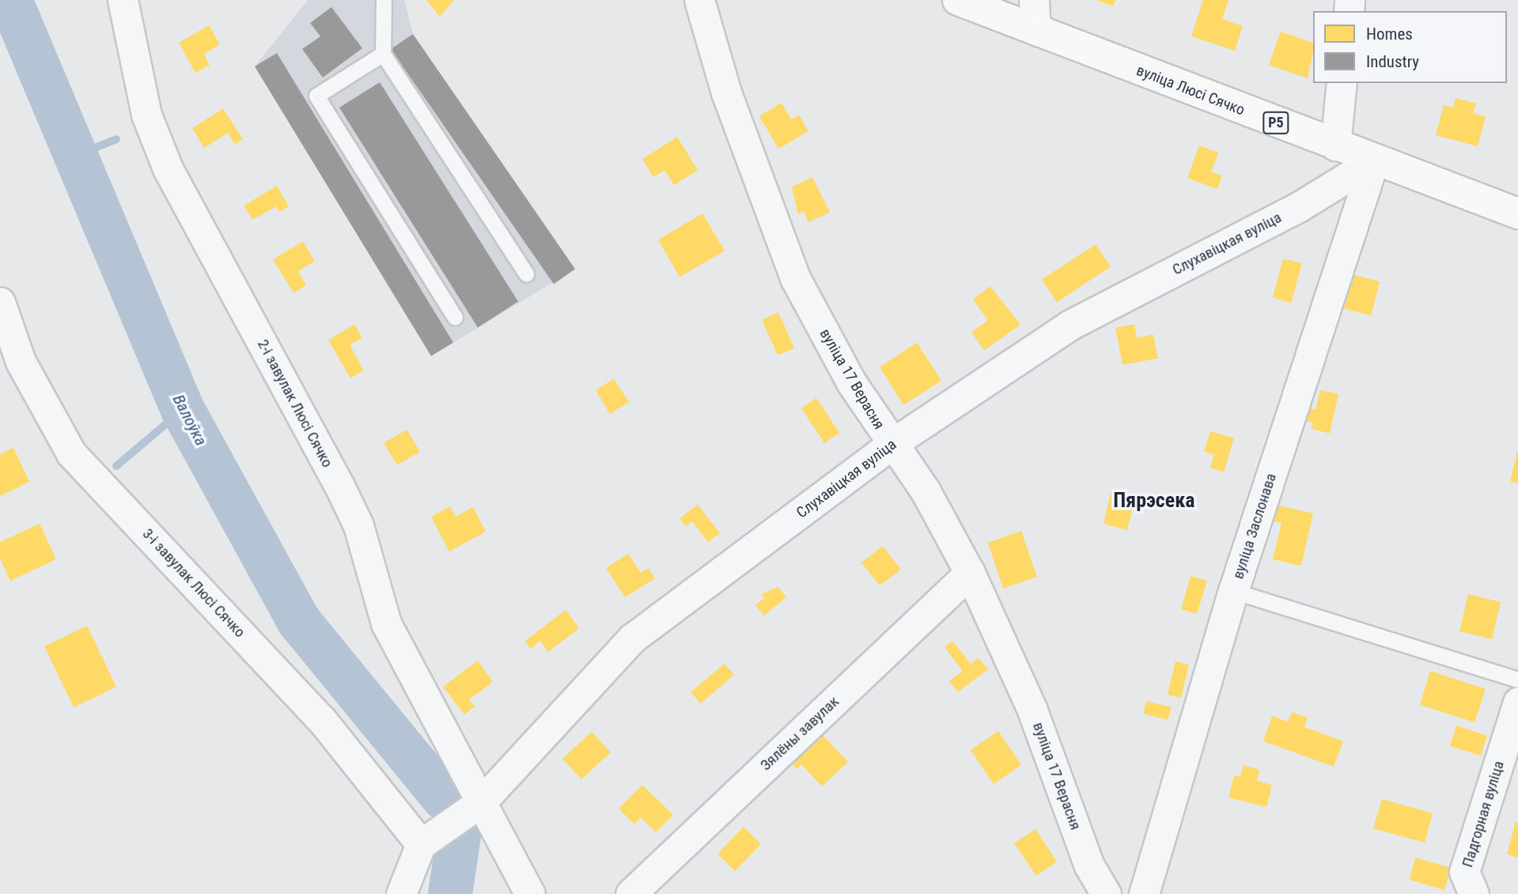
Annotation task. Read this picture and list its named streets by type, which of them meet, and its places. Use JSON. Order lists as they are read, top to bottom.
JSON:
{
  "streets": {
    "main road": ["вуліца Люсі Сячко", "Р5"],
    "street": [
      "Слухавіцкая вуліца",
      "вуліца 17 Верасня",
      "2-і завулак Люсі Сячко",
      "вуліца Заслонава",
      "3-і завулак Люсі Сячко",
      "Зялёны завулак",
      "Падгорная вуліца"
    ]
  },
  "crossings": [
    ["вуліца Люсі Сячко", "Слухавіцкая вуліца"],
    ["вуліца Люсі Сячко", "вуліца Заслонава"],
    ["Слухавіцкая вуліца", "вуліца 17 Верасня"],
    ["Слухавіцкая вуліца", "2-і завулак Люсі Сячко"],
    ["Слухавіцкая вуліца", "вуліца Заслонава"],
    ["Слухавіцкая вуліца", "3-і завулак Люсі Сячко"],
    ["вуліца 17 Верасня", "Зялёны завулак"]
  ],
  "districts": ["Пярэсека"],
  "water": ["Валоўка"],
  "legend": ["Homes", "Industry"]
}
